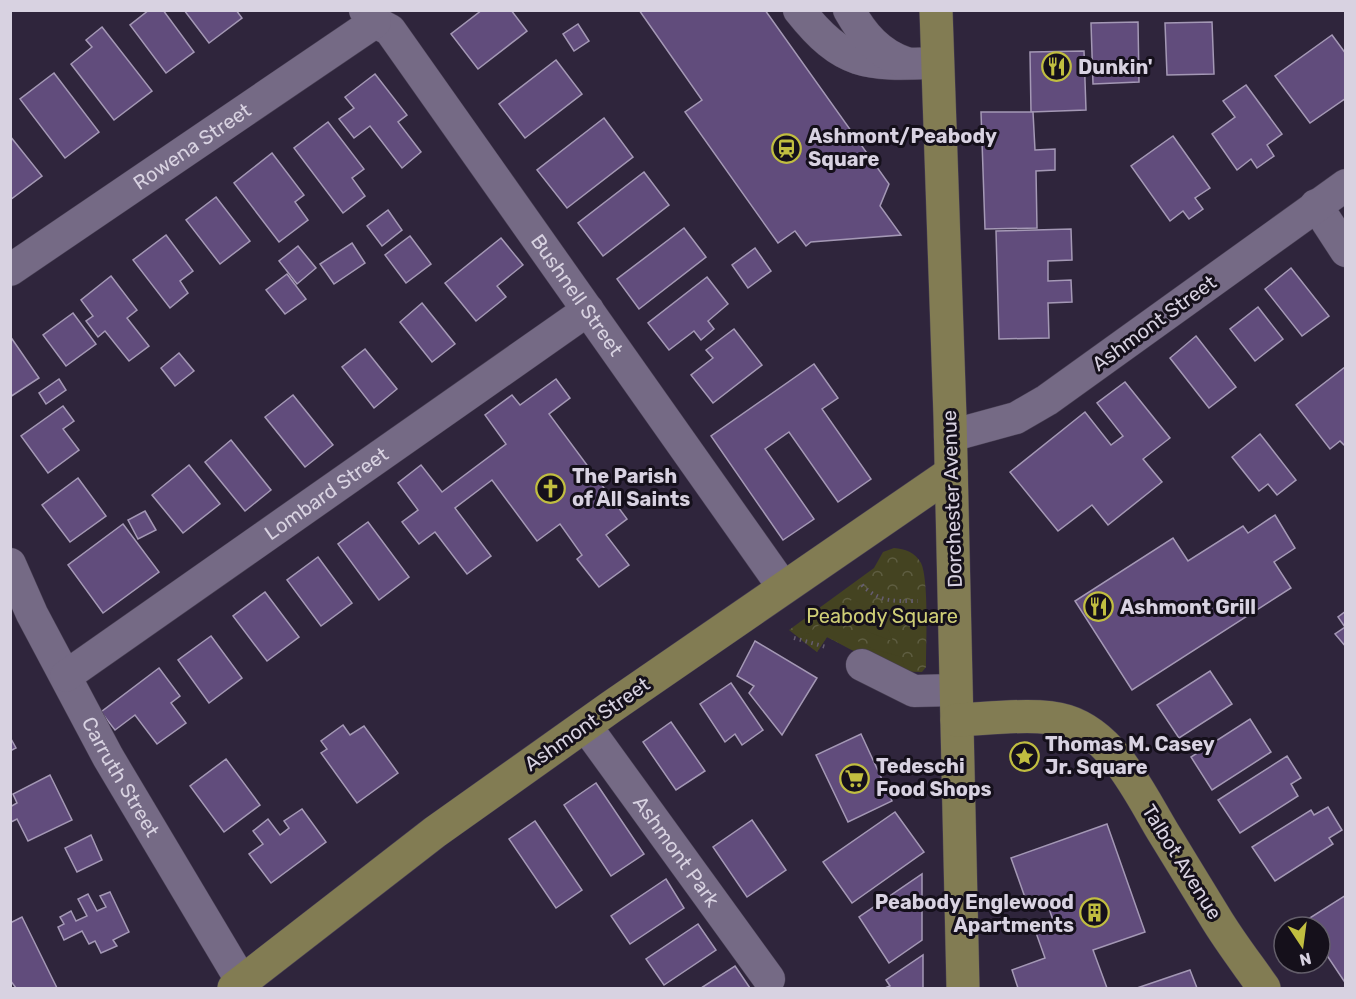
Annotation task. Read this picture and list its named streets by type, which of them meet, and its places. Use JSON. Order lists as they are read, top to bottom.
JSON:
{
  "streets": {
    "main road": ["Ashmont Street", "Dorchester Avenue", "Talbot Avenue"],
    "street": [
      "Rowena Street",
      "Bushnell Street",
      "Lombard Street",
      "Carruth Street",
      "Ashmont Park"
    ]
  },
  "crossings": [
    ["Rowena Street", "Bushnell Street"],
    ["Bushnell Street", "Ashmont Street"],
    ["Bushnell Street", "Lombard Street"],
    ["Ashmont Street", "Dorchester Avenue"],
    ["Ashmont Street", "Carruth Street"],
    ["Ashmont Street", "Ashmont Park"],
    ["Lombard Street", "Carruth Street"],
    ["Dorchester Avenue", "Talbot Avenue"]
  ],
  "parks": ["Peabody Square"],
  "places": {
    "restaurant": ["Dunkin'", "Ashmont Grill"],
    "station": ["Ashmont/Peabody Square"],
    "church": ["The Parish of All Saints"],
    "place": ["Thomas M. Casey Jr. Square"],
    "supermarket": ["Tedeschi Food Shops"],
    "building": ["Peabody Englewood Apartments"]
  },
  "north": "bottom"
}
